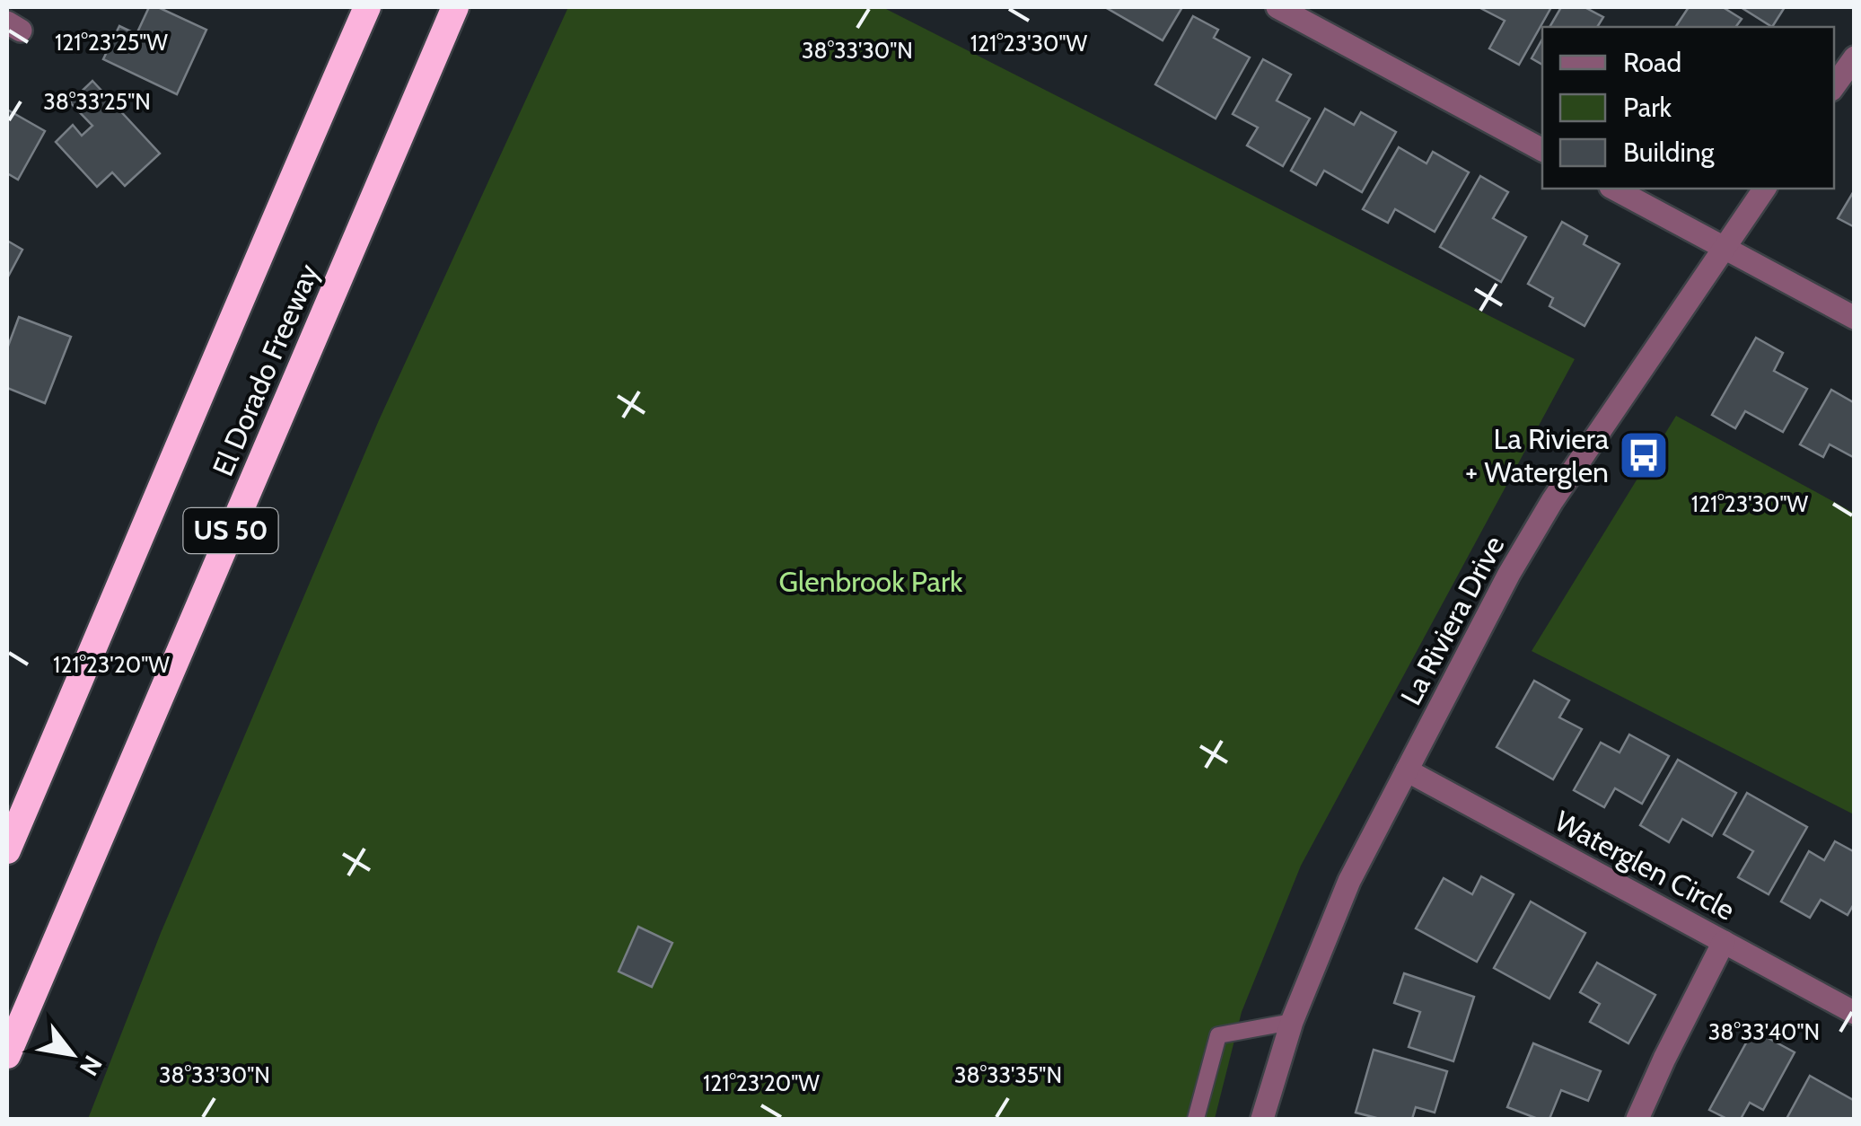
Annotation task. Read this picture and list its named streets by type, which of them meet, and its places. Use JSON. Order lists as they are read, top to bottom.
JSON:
{
  "streets": {
    "highway": ["El Dorado Freeway", "US 50"],
    "street": ["La Riviera Drive", "Waterglen Circle"]
  },
  "crossings": [
    ["La Riviera Drive", "Waterglen Circle"]
  ],
  "parks": ["Glenbrook Park"],
  "places": {
    "bus stop": ["La Riviera + Waterglen"]
  },
  "legend": ["Road", "Park", "Building"],
  "north": "bottom right",
  "coordinates": [
    "121°23'25\"W",
    "121°23'30\"W",
    "38°33'30\"N",
    "38°33'25\"N",
    "121°23'20\"W",
    "38°33'40\"N",
    "38°33'35\"N"
  ]
}
